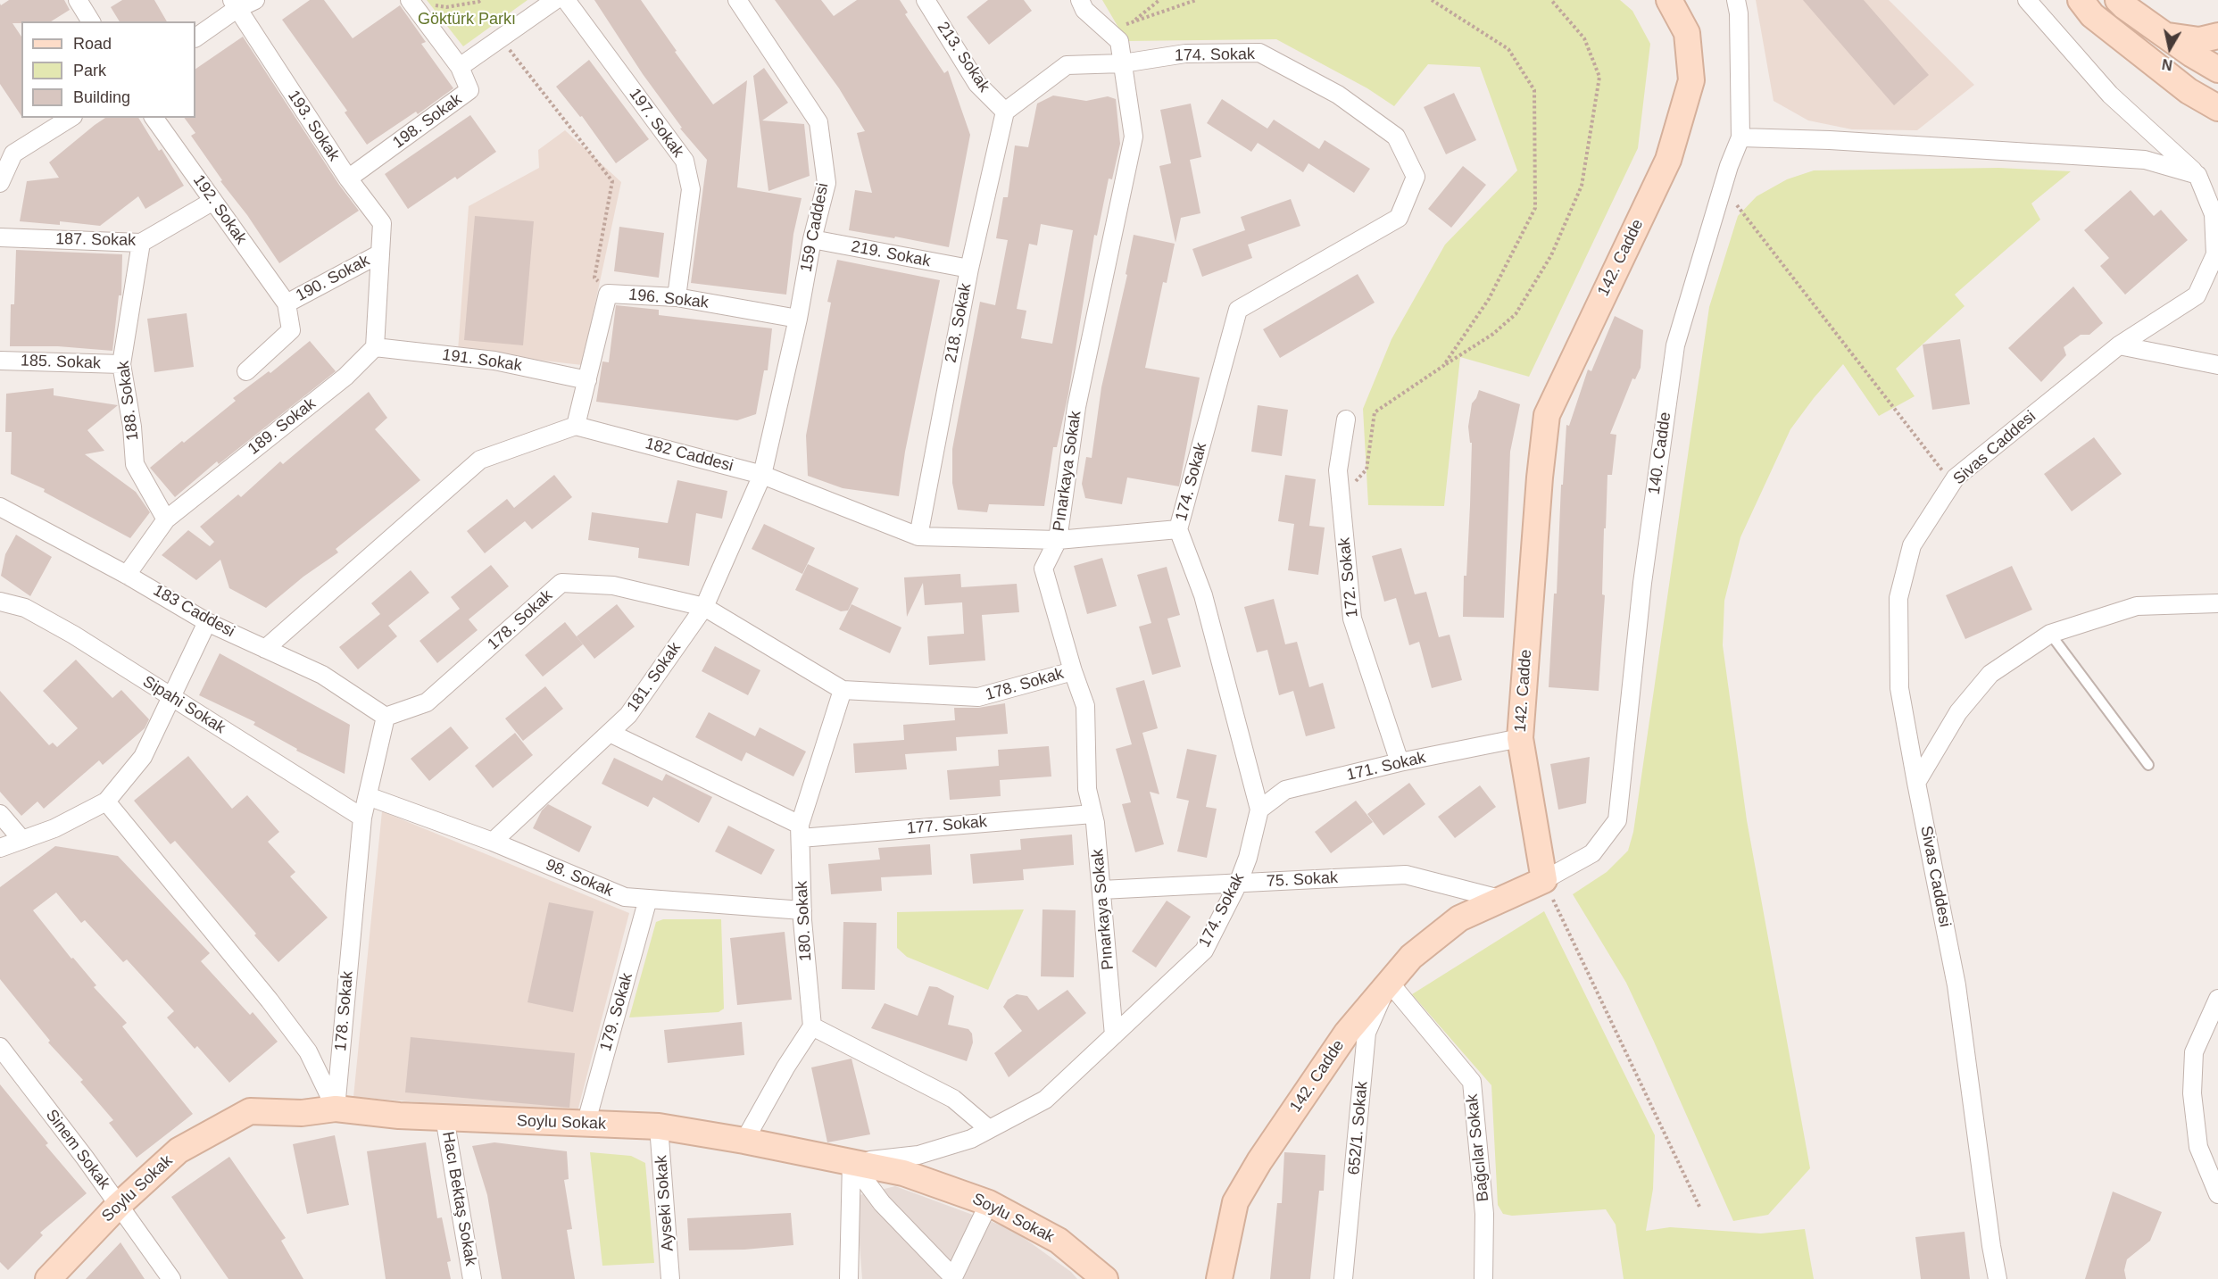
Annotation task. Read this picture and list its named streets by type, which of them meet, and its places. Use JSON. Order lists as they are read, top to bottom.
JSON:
{
  "streets": {
    "street": [
      "174. Sokak",
      "213. Sokak",
      "198. Sokak",
      "197. Sokak",
      "193. Sokak",
      "192. Sokak",
      "159 Caddesi",
      "187. Sokak",
      "219. Sokak",
      "142. Cadde",
      "190. Sokak",
      "196. Sokak",
      "218. Sokak",
      "191. Sokak",
      "185. Sokak",
      "188. Sokak",
      "189. Sokak",
      "Sivas Caddesi",
      "140. Cadde",
      "182 Caddesi",
      "Pınarkaya Sokak",
      "172. Sokak",
      "183 Caddesi",
      "178. Sokak",
      "181. Sokak",
      "Sipahi Sokak",
      "171. Sokak",
      "177. Sokak",
      "98. Sokak",
      "75. Sokak",
      "180. Sokak",
      "179. Sokak",
      "Soylu Sokak",
      "652/1. Sokak",
      "Bağcılar Sokak",
      "Sinem Sokak",
      "Hacı Bektaş Sokak",
      "Ayseki Sokak"
    ]
  },
  "crossings": [
    ["174. Sokak", "213. Sokak"],
    ["174. Sokak", "218. Sokak"],
    ["174. Sokak", "182 Caddesi"],
    ["174. Sokak", "Pınarkaya Sokak"],
    ["174. Sokak", "171. Sokak"],
    ["174. Sokak", "75. Sokak"],
    ["174. Sokak", "Soylu Sokak"],
    ["213. Sokak", "218. Sokak"],
    ["198. Sokak", "193. Sokak"],
    ["197. Sokak", "196. Sokak"],
    ["193. Sokak", "190. Sokak"],
    ["192. Sokak", "187. Sokak"],
    ["192. Sokak", "190. Sokak"],
    ["159 Caddesi", "219. Sokak"],
    ["159 Caddesi", "196. Sokak"],
    ["159 Caddesi", "182 Caddesi"],
    ["159 Caddesi", "181. Sokak"],
    ["187. Sokak", "188. Sokak"],
    ["219. Sokak", "218. Sokak"],
    ["142. Cadde", "140. Cadde"],
    ["142. Cadde", "171. Sokak"],
    ["142. Cadde", "75. Sokak"],
    ["142. Cadde", "652/1. Sokak"],
    ["142. Cadde", "Bağcılar Sokak"],
    ["196. Sokak", "191. Sokak"],
    ["196. Sokak", "182 Caddesi"],
    ["218. Sokak", "182 Caddesi"],
    ["191. Sokak", "189. Sokak"],
    ["185. Sokak", "188. Sokak"],
    ["188. Sokak", "189. Sokak"],
    ["189. Sokak", "183 Caddesi"],
    ["182 Caddesi", "Pınarkaya Sokak"],
    ["182 Caddesi", "181. Sokak"],
    ["Pınarkaya Sokak", "178. Sokak"],
    ["Pınarkaya Sokak", "177. Sokak"],
    ["Pınarkaya Sokak", "75. Sokak"],
    ["172. Sokak", "171. Sokak"],
    ["183 Caddesi", "178. Sokak"],
    ["178. Sokak", "181. Sokak"],
    ["178. Sokak", "Sipahi Sokak"],
    ["178. Sokak", "98. Sokak"],
    ["178. Sokak", "180. Sokak"],
    ["178. Sokak", "Soylu Sokak"],
    ["181. Sokak", "98. Sokak"],
    ["177. Sokak", "180. Sokak"],
    ["98. Sokak", "180. Sokak"],
    ["98. Sokak", "179. Sokak"],
    ["179. Sokak", "Soylu Sokak"],
    ["Soylu Sokak", "Sinem Sokak"],
    ["Soylu Sokak", "Hacı Bektaş Sokak"],
    ["Soylu Sokak", "Ayseki Sokak"],
    ["652/1. Sokak", "Bağcılar Sokak"]
  ],
  "parks": ["Göktürk Parkı"],
  "legend": ["Road", "Park", "Building"],
  "north": "bottom"
}
